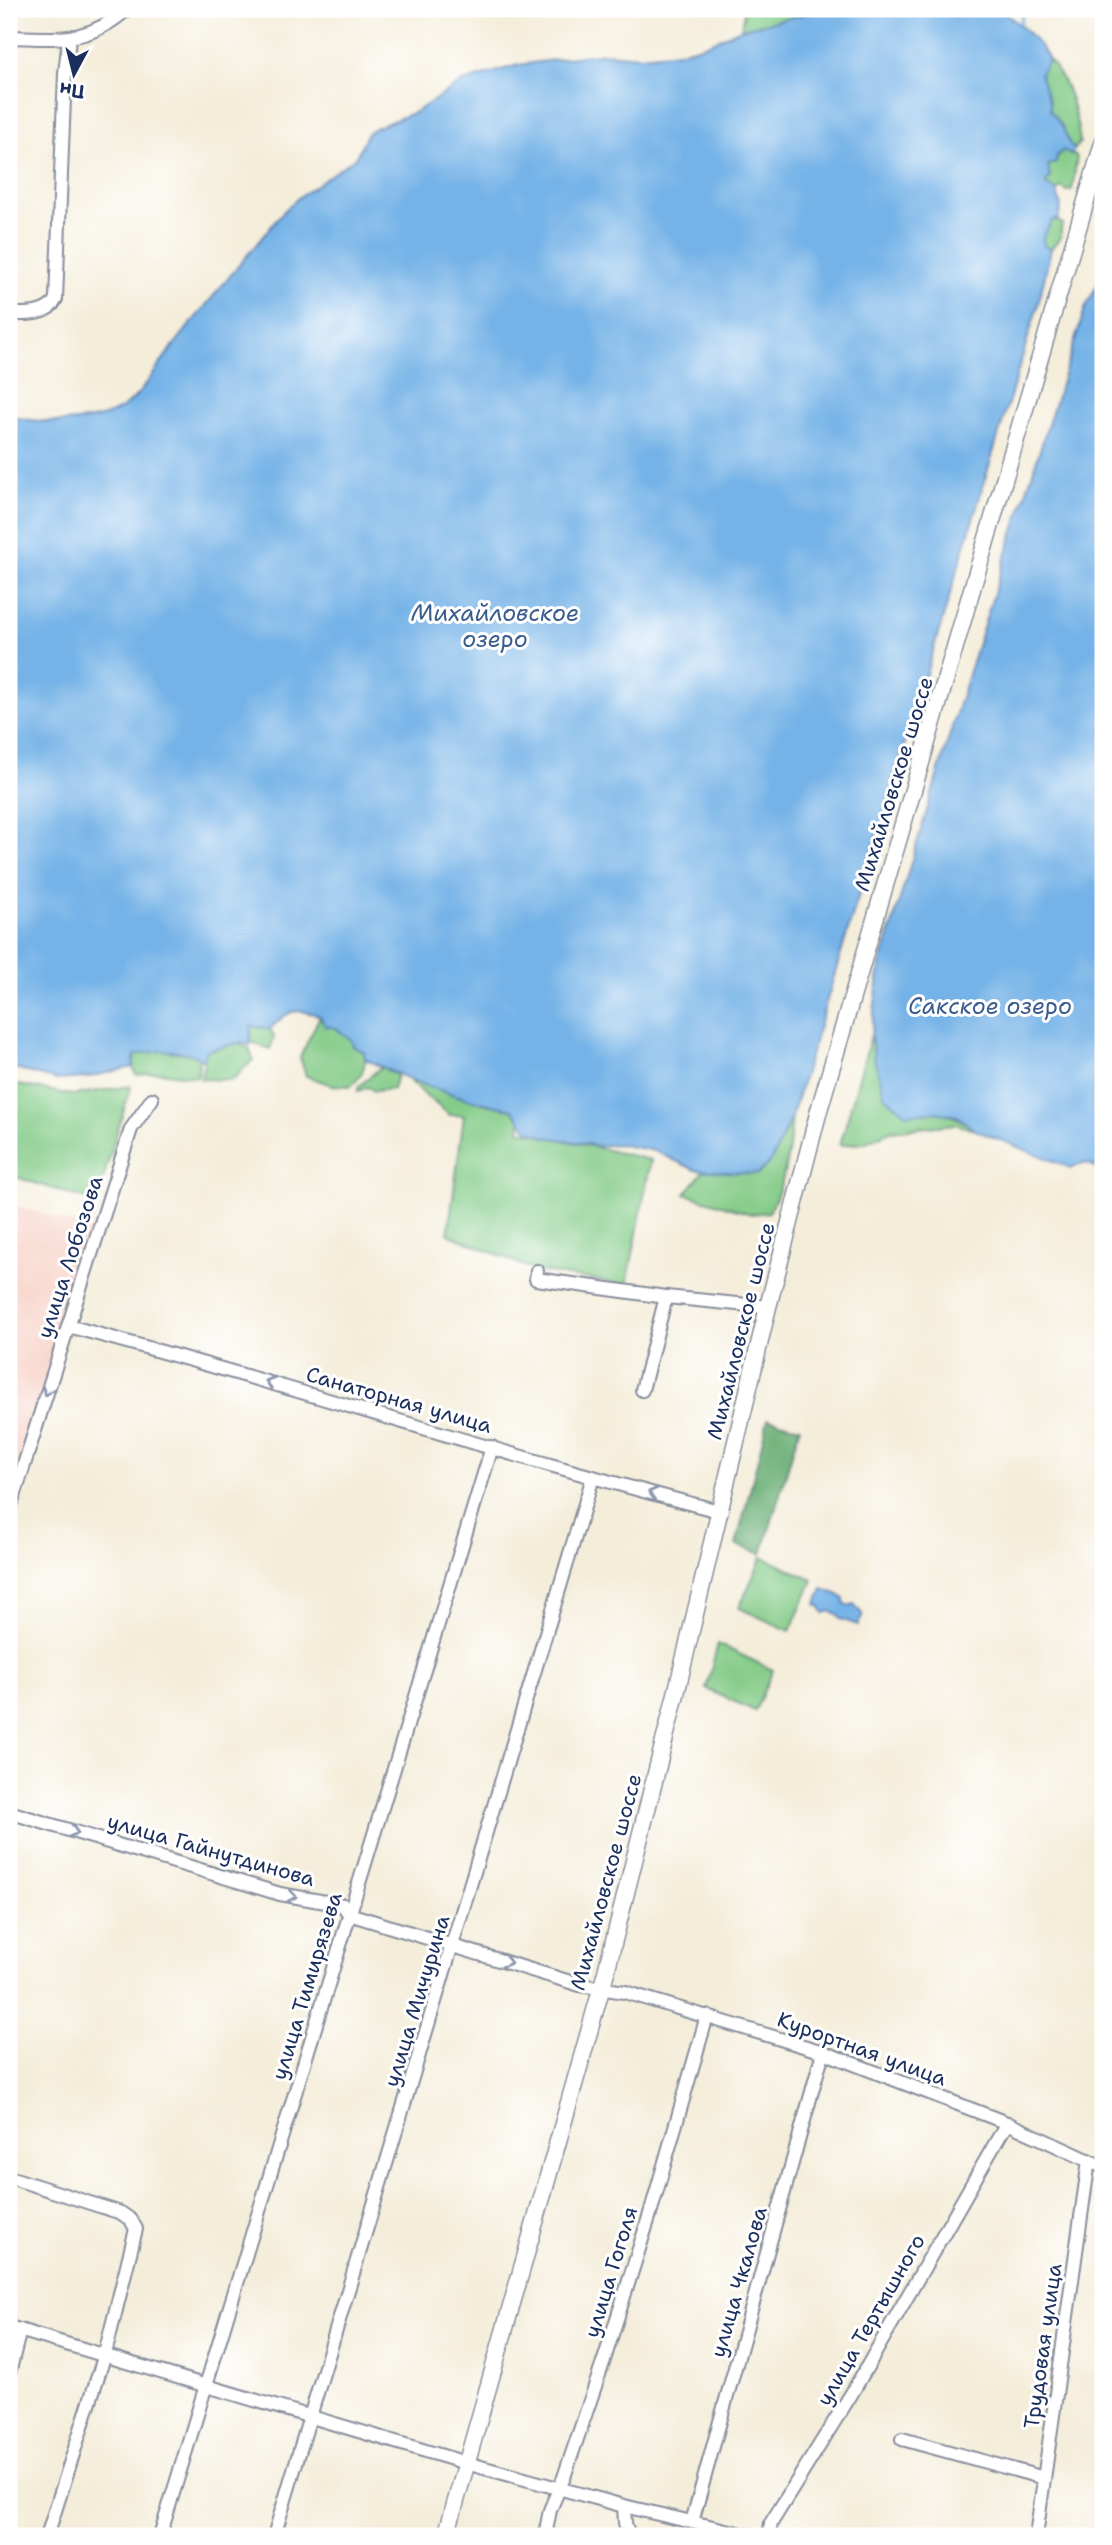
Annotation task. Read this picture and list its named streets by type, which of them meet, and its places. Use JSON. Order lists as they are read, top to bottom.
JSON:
{
  "streets": {
    "main road": ["Михайловское шоссе"],
    "street": [
      "улица Лобозова",
      "Санаторная улица",
      "улица Гайнутдинова",
      "улица Тимирязева",
      "улица Мичурина",
      "Курортная улица",
      "улица Гоголя",
      "улица Чкалова",
      "улица Тертышного",
      "Трудовая улица"
    ]
  },
  "crossings": [
    ["Михайловское шоссе", "Санаторная улица"],
    ["Михайловское шоссе", "улица Гайнутдинова"],
    ["Михайловское шоссе", "Курортная улица"],
    ["улица Лобозова", "Санаторная улица"],
    ["Санаторная улица", "улица Тимирязева"],
    ["Санаторная улица", "улица Мичурина"],
    ["улица Гайнутдинова", "улица Тимирязева"],
    ["улица Гайнутдинова", "улица Мичурина"],
    ["улица Гайнутдинова", "Курортная улица"],
    ["Курортная улица", "улица Гоголя"],
    ["Курортная улица", "улица Чкалова"],
    ["Курортная улица", "улица Тертышного"],
    ["Курортная улица", "Трудовая улица"]
  ],
  "one_way": ["улица Лобозова", "Санаторная улица", "улица Гайнутдинова"],
  "water": ["Михайловское озеро", "Сакское озеро"],
  "north": "bottom"
}
